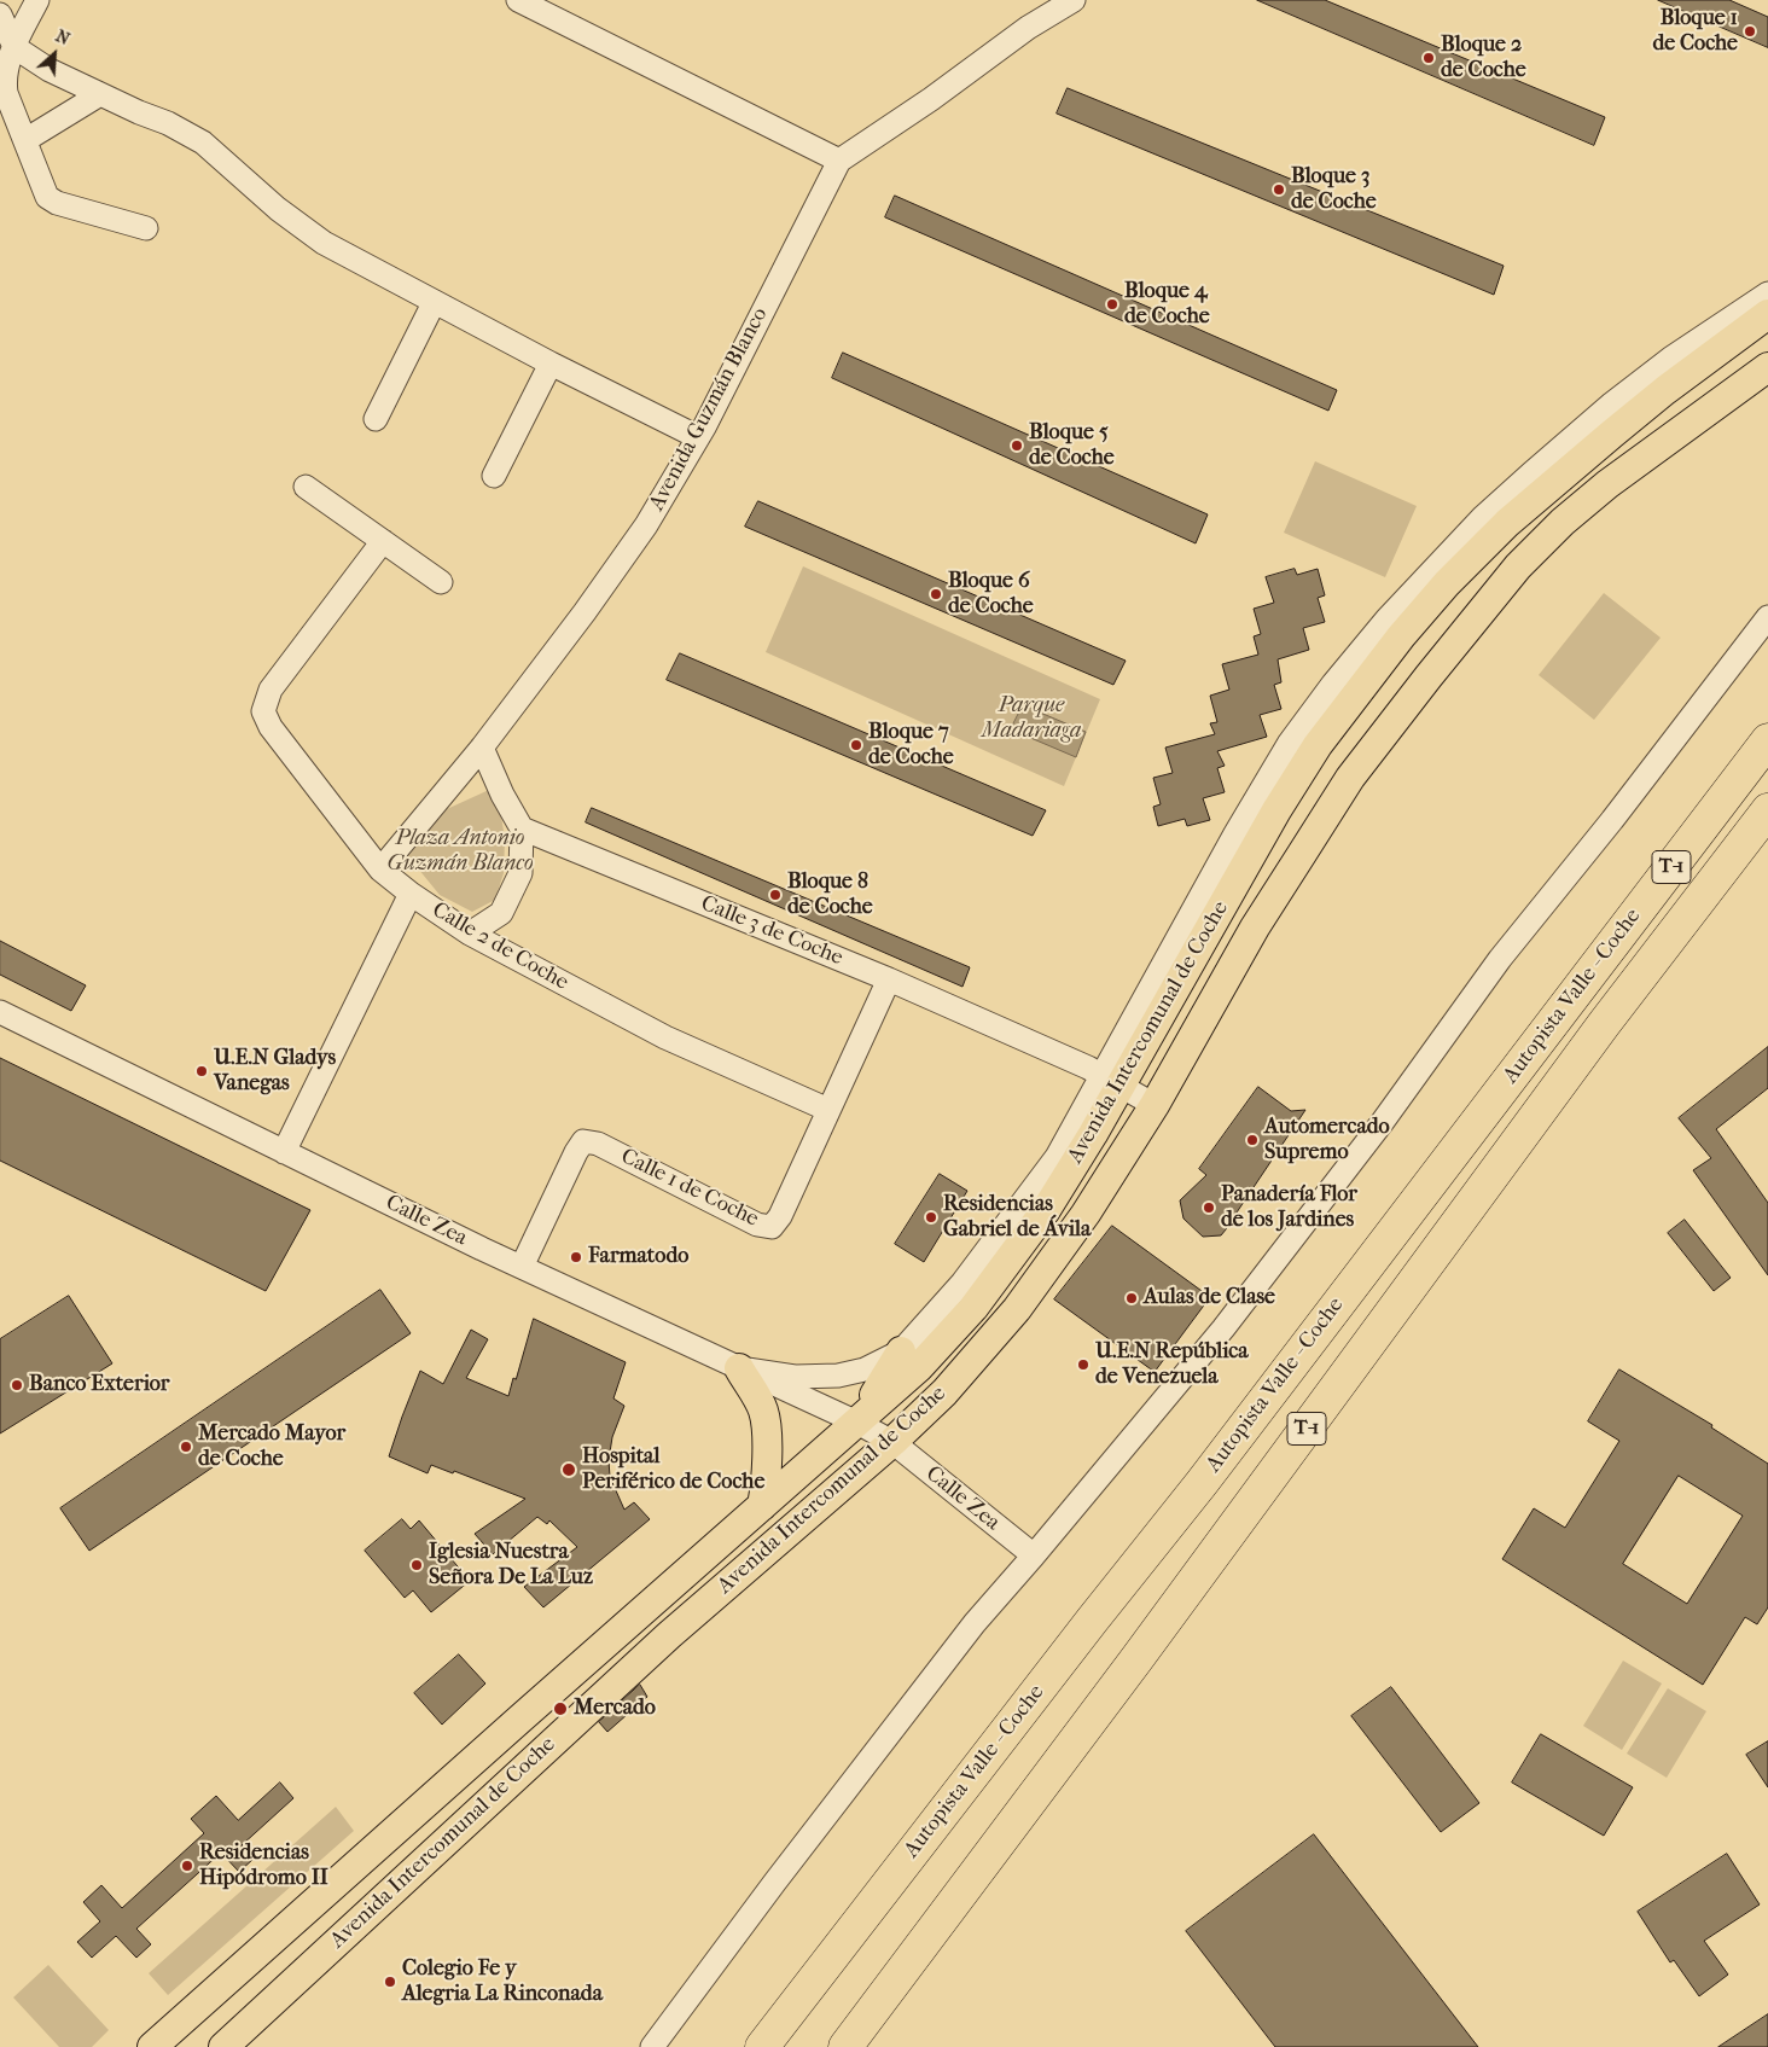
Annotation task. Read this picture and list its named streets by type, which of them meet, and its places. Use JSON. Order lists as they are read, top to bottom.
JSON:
{
  "streets": {
    "highway": ["T-1", "Autopista Valle - Coche"],
    "main road": ["Avenida Intercomunal de Coche"],
    "street": [
      "Avenida Guzmán Blanco",
      "Calle 3 de Coche",
      "Calle 2 de Coche",
      "Calle 1 de Coche",
      "Calle Zea"
    ]
  },
  "crossings": [
    ["Avenida Guzmán Blanco", "Calle 2 de Coche"],
    ["Calle 3 de Coche", "Avenida Intercomunal de Coche"],
    ["Calle 3 de Coche", "Calle 1 de Coche"],
    ["Calle 2 de Coche", "Calle 1 de Coche"],
    ["Avenida Intercomunal de Coche", "Calle Zea"],
    ["Calle 1 de Coche", "Calle Zea"]
  ],
  "parks": ["Parque Madariaga", "Plaza Antonio Guzmán Blanco"],
  "places": [
    "Bloque 1 de Coche",
    "Bloque 2 de Coche",
    "Bloque 3 de Coche",
    "Bloque 4 de Coche",
    "Bloque 5 de Coche",
    "Bloque 6 de Coche",
    "Bloque 7 de Coche",
    "Bloque 8 de Coche",
    "U.E.N Gladys Vanegas",
    "Automercado Supremo",
    "Panadería Flor de los Jardines",
    "Residencias Gabriel de Ávila",
    "Farmatodo",
    "Aulas de Clase",
    "U.E.N República de Venezuela",
    "Banco Exterior",
    "Mercado Mayor de Coche",
    "Hospital Periférico de Coche",
    "Iglesia Nuestra Señora De La Luz",
    "Mercado",
    "Residencias Hipódromo II",
    "Colegio Fe y Alegria La Rinconada"
  ],
  "north": "top right"
}
